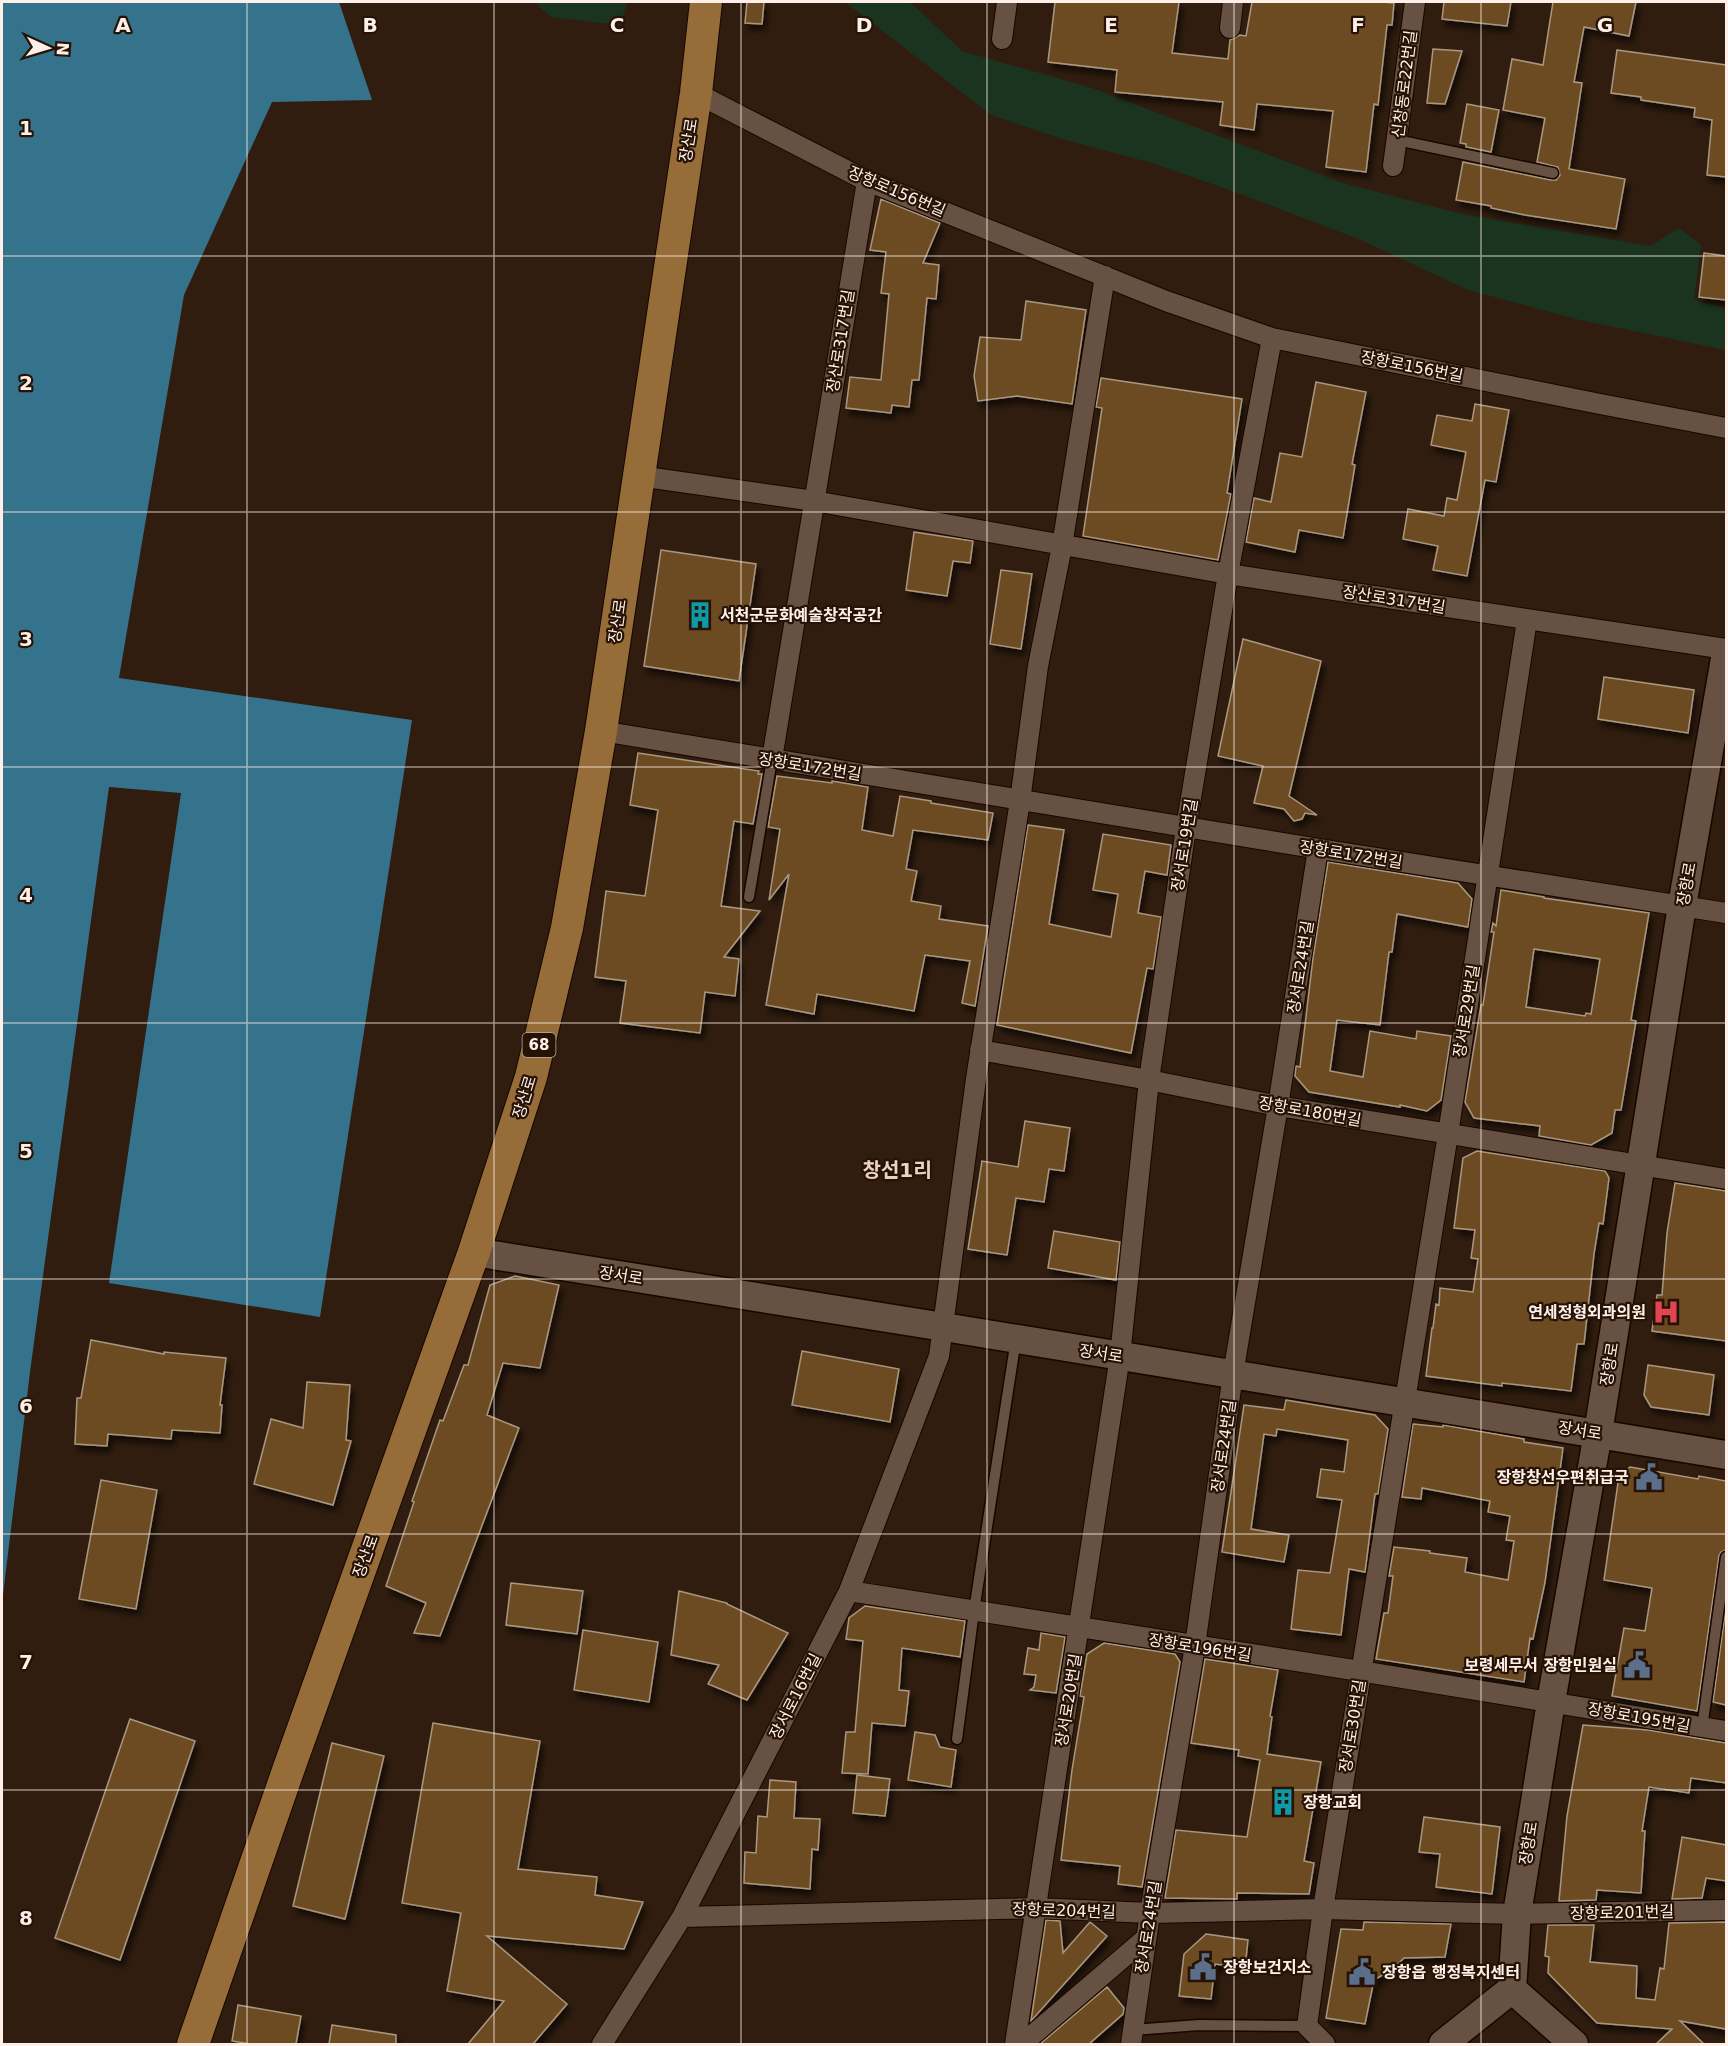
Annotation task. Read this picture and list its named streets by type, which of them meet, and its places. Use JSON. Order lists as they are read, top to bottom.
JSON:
{
  "streets": {
    "main road": ["장산로", "68"],
    "street": [
      "신창동로22번길",
      "장항로156번길",
      "장산로317번길",
      "장항로172번길",
      "장서로19번길",
      "장항로",
      "장서로24번길",
      "장서로29번길",
      "장항로180번길",
      "장서로",
      "장항로196번길",
      "장서로16번길",
      "장서로20번길",
      "장항로195번길",
      "장서로30번길",
      "장항로204번길",
      "장항로201번길"
    ]
  },
  "crossings": [
    ["장산로", "장항로156번길"],
    ["장산로", "장산로317번길"],
    ["장산로", "장항로172번길"],
    ["장산로", "장서로"],
    ["장항로156번길", "장산로317번길"],
    ["장항로156번길", "장서로19번길"],
    ["장산로317번길", "장서로19번길"],
    ["장산로317번길", "장항로"],
    ["장산로317번길", "장서로29번길"],
    ["장항로172번길", "장서로19번길"],
    ["장항로172번길", "장항로"],
    ["장항로172번길", "장서로24번길"],
    ["장항로172번길", "장서로29번길"],
    ["장항로172번길", "장서로16번길"],
    ["장서로19번길", "장항로180번길"],
    ["장서로19번길", "장서로"],
    ["장서로19번길", "장서로20번길"],
    ["장항로", "장항로180번길"],
    ["장항로", "장서로"],
    ["장항로", "장항로196번길"],
    ["장항로", "장항로195번길"],
    ["장항로", "장항로204번길"],
    ["장항로", "장항로201번길"],
    ["장서로24번길", "장항로180번길"],
    ["장서로24번길", "장서로"],
    ["장서로24번길", "장항로196번길"],
    ["장서로24번길", "장항로204번길"],
    ["장서로29번길", "장항로180번길"],
    ["장서로29번길", "장서로"],
    ["장서로29번길", "장서로30번길"],
    ["장항로180번길", "장서로16번길"],
    ["장서로", "장서로16번길"],
    ["장서로", "장서로20번길"],
    ["장서로", "장서로30번길"],
    ["장항로196번길", "장서로16번길"],
    ["장항로196번길", "장서로20번길"],
    ["장항로196번길", "장항로195번길"],
    ["장항로196번길", "장서로30번길"],
    ["장서로16번길", "장항로204번길"],
    ["장서로20번길", "장항로204번길"],
    ["장서로30번길", "장항로204번길"],
    ["장항로204번길", "장항로201번길"]
  ],
  "districts": ["창선1리"],
  "places": {
    "building": ["서천군문화예술창작공간", "장항교회"],
    "hospital": ["연세정형외과의원"],
    "public building": [
      "장항창선우편취급국",
      "보령세무서 장항민원실",
      "장항보건지소",
      "장항읍 행정복지센터"
    ]
  },
  "north": "right",
  "grid": {
    "columns": [
      "A",
      "B",
      "C",
      "D",
      "E",
      "F",
      "G"
    ],
    "rows": [
      "1",
      "2",
      "3",
      "4",
      "5",
      "6",
      "7",
      "8"
    ]
  }
}
